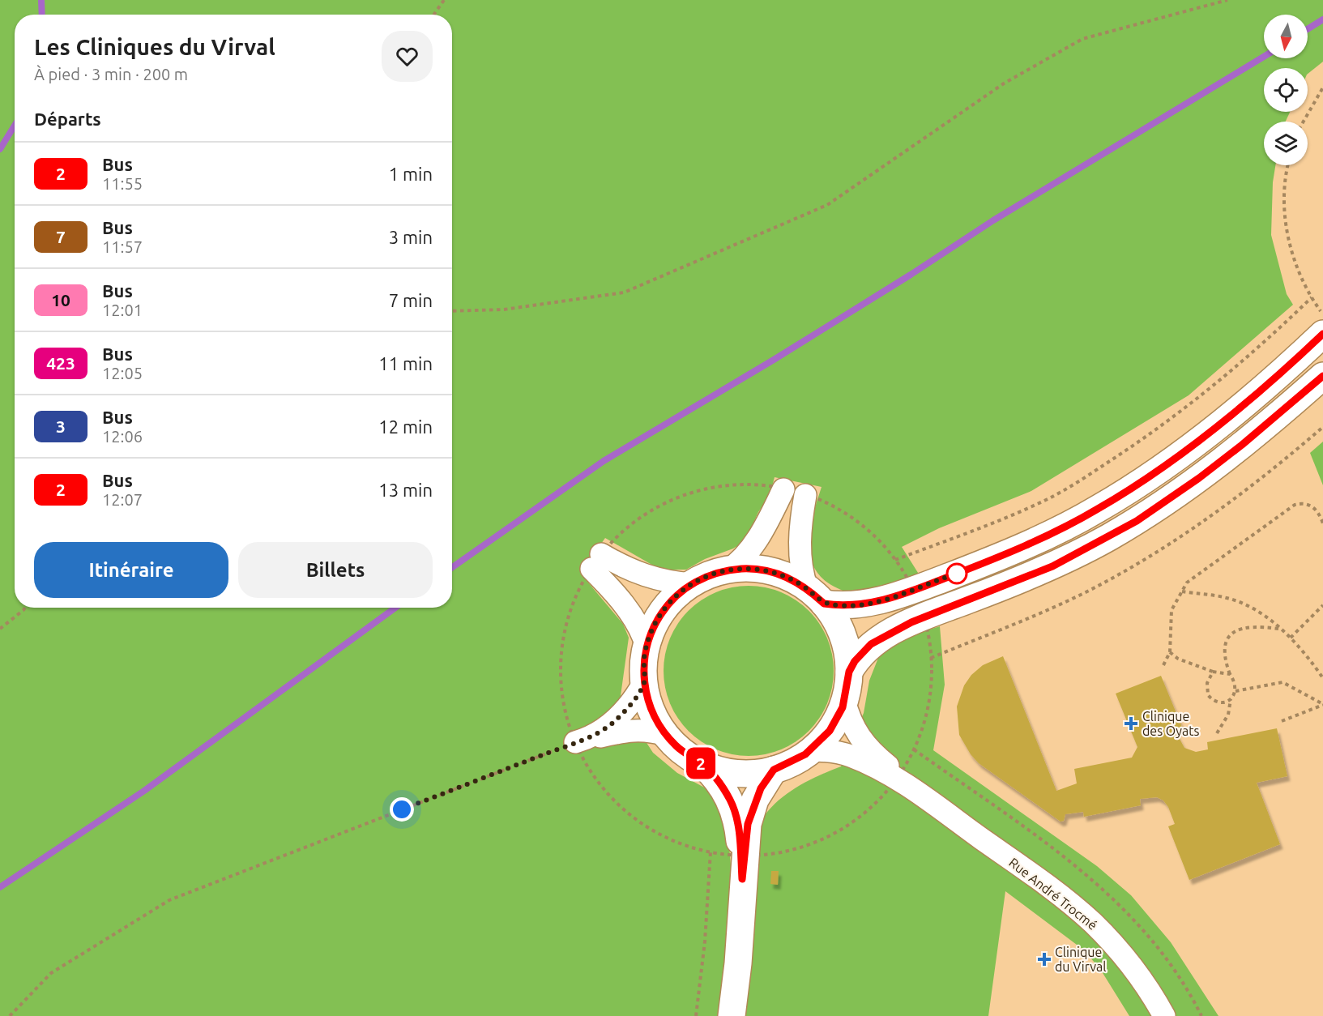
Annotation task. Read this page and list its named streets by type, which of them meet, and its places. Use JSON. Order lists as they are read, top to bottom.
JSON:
{
  "streets": {
    "street": ["Rue André Trocmé"]
  },
  "places": {
    "health": ["Clinique des Oyats", "Clinique du Virval"]
  },
  "lines": ["bus line 2"],
  "north": "bottom",
  "page": {
    "on_map": "2",
    "heading": [
      ["Les Cliniques du Virval", "À pied · 3 min · 200 m"],
      "Départs"
    ],
    "list": [
      {
        "mark": "2",
        "name": "Bus",
        "note": "11:55",
        "value": "1 min"
      },
      {
        "mark": "7",
        "name": "Bus",
        "note": "11:57",
        "value": "3 min"
      },
      {
        "mark": "10",
        "name": "Bus",
        "note": "12:01",
        "value": "7 min"
      },
      {
        "mark": "423",
        "name": "Bus",
        "note": "12:05",
        "value": "11 min"
      },
      {
        "mark": "3",
        "name": "Bus",
        "note": "12:06",
        "value": "12 min"
      },
      {
        "mark": "2",
        "name": "Bus",
        "note": "12:07",
        "value": "13 min"
      }
    ],
    "buttons": ["Itinéraire", "Billets"]
  }
}
